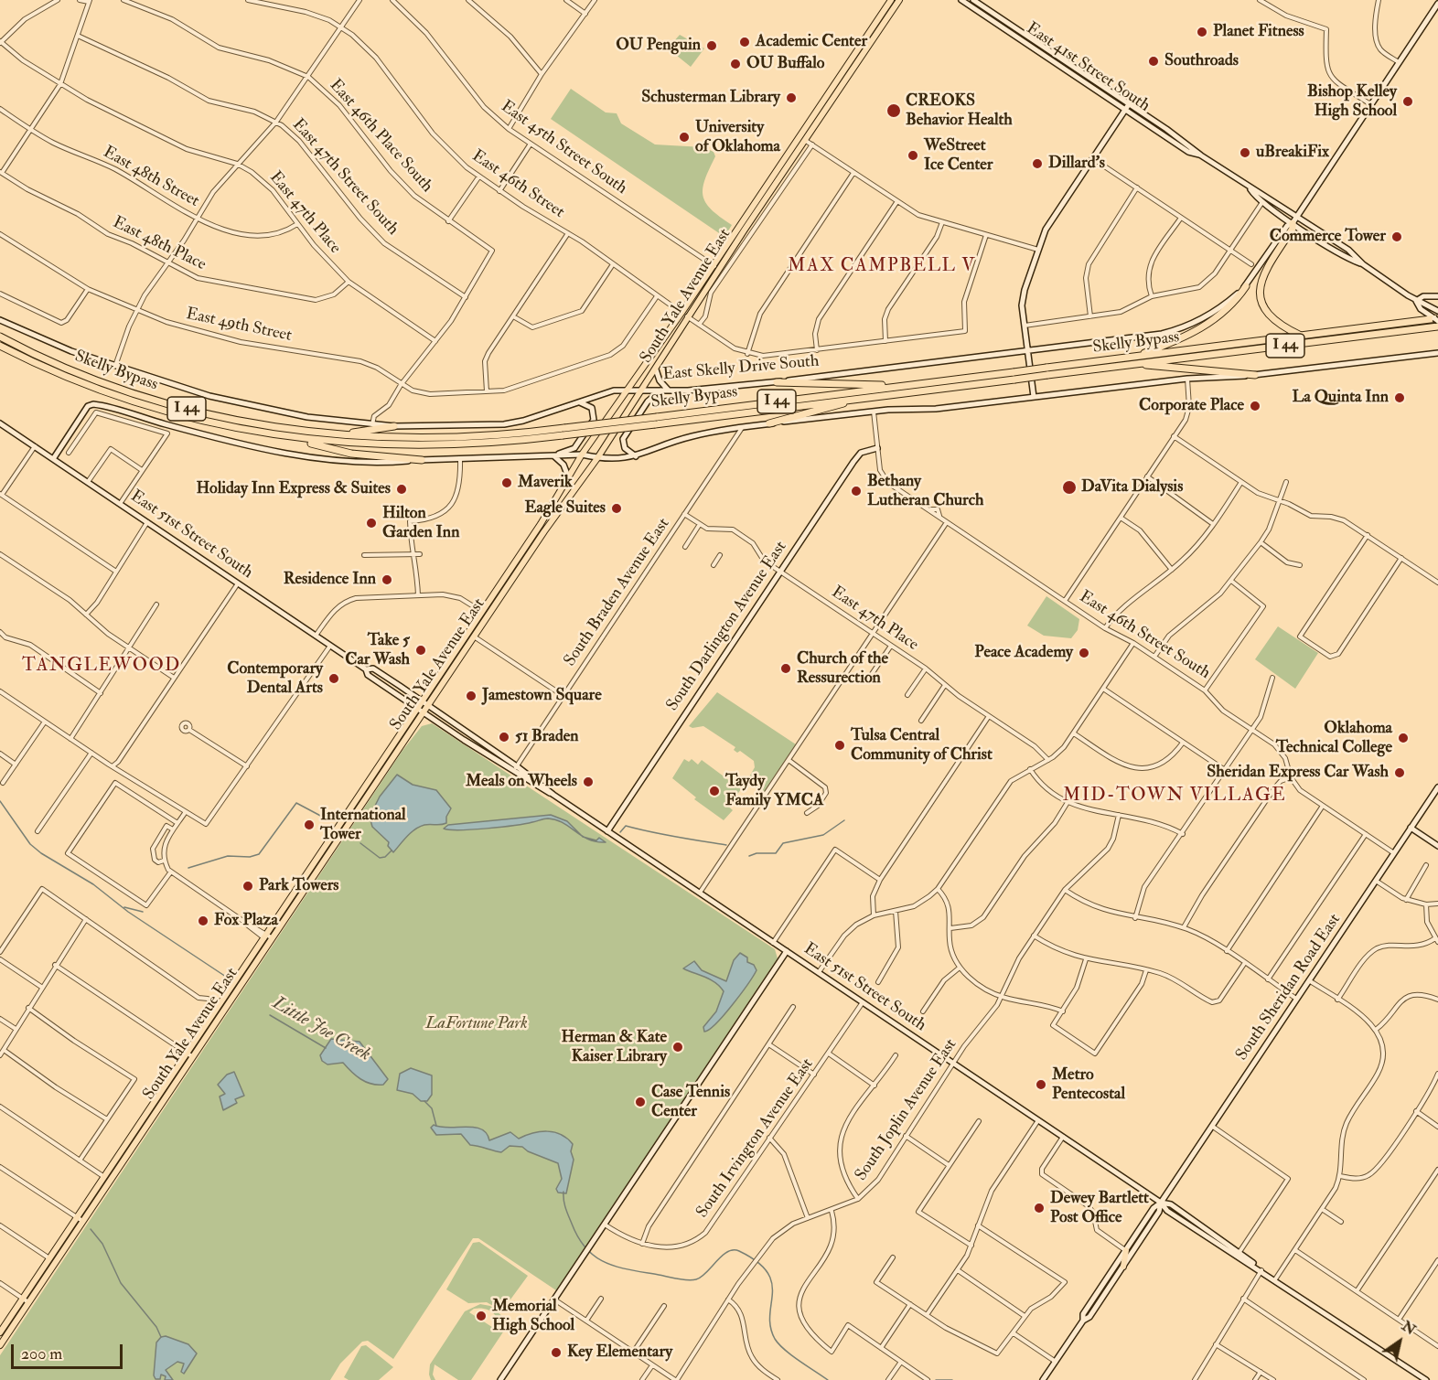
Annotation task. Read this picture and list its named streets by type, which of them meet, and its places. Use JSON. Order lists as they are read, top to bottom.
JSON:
{
  "streets": {
    "highway": ["Skelly Bypass", "I 44"],
    "main road": [
      "East 41st Street South",
      "South Yale Avenue East",
      "East Skelly Drive South",
      "East 51st Street South",
      "South Darlington Avenue East",
      "South Sheridan Road East"
    ],
    "street": [
      "East 46th Place South",
      "East 45th Street South",
      "East 48th Street",
      "East 47th Street South",
      "East 46th Street",
      "East 47th Place",
      "East 48th Place",
      "East 49th Street",
      "South Braden Avenue East",
      "East 46th Street South",
      "South Joplin Avenue East",
      "South Irvington Avenue East"
    ]
  },
  "crossings": [
    ["East 41st Street South", "Skelly Bypass"],
    ["East 41st Street South", "East Skelly Drive South"],
    ["East 46th Place South", "East 47th Street South"],
    ["East 45th Street South", "South Yale Avenue East"],
    ["East 48th Street", "East 47th Place"],
    ["East 46th Street", "South Yale Avenue East"],
    ["East 46th Street", "East 49th Street"],
    ["East 47th Place", "East 48th Place"],
    ["East 47th Place", "South Braden Avenue East"],
    ["East 47th Place", "South Darlington Avenue East"],
    ["South Yale Avenue East", "East Skelly Drive South"],
    ["South Yale Avenue East", "East 51st Street South"],
    ["East 51st Street South", "South Braden Avenue East"],
    ["East 51st Street South", "South Darlington Avenue East"],
    ["East 51st Street South", "South Sheridan Road East"],
    ["East 51st Street South", "South Joplin Avenue East"],
    ["East 51st Street South", "South Irvington Avenue East"],
    ["South Darlington Avenue East", "East 46th Street South"],
    ["East 46th Street South", "South Sheridan Road East"]
  ],
  "districts": ["MAX CAMPBELL V", "TANGLEWOOD", "MID-TOWN VILLAGE"],
  "water": ["Little Joe Creek"],
  "parks": ["LaFortune Park"],
  "places": [
    "Planet Fitness",
    "Academic Center",
    "OU Penguin",
    "Southroads",
    "OU Buffalo",
    "Schusterman Library",
    "Bishop Kelley High School",
    "CREOKS Behavior Health",
    "University of Oklahoma",
    "uBreakiFix",
    "WeStreet Ice Center",
    "Dillard's",
    "Commerce Tower",
    "La Quinta Inn",
    "Corporate Place",
    "Maverik",
    "DaVita Dialysis",
    "Holiday Inn Express & Suites",
    "Bethany Lutheran Church",
    "Eagle Suites",
    "Hilton Garden Inn",
    "Residence Inn",
    "Take 5 Car Wash",
    "Peace Academy",
    "Church of the Ressurection",
    "Contemporary Dental Arts",
    "Jamestown Square",
    "51 Braden",
    "Oklahoma Technical College",
    "Tulsa Central Community of Christ",
    "Sheridan Express Car Wash",
    "Meals on Wheels",
    "Taydy Family YMCA",
    "International Tower",
    "Park Towers",
    "Fox Plaza",
    "Herman & Kate Kaiser Library",
    "Metro Pentecostal",
    "Case Tennis Center",
    "Dewey Bartlett Post Office",
    "Memorial High School",
    "Key Elementary"
  ],
  "scale_bar": "200 m",
  "north": "top right"
}
